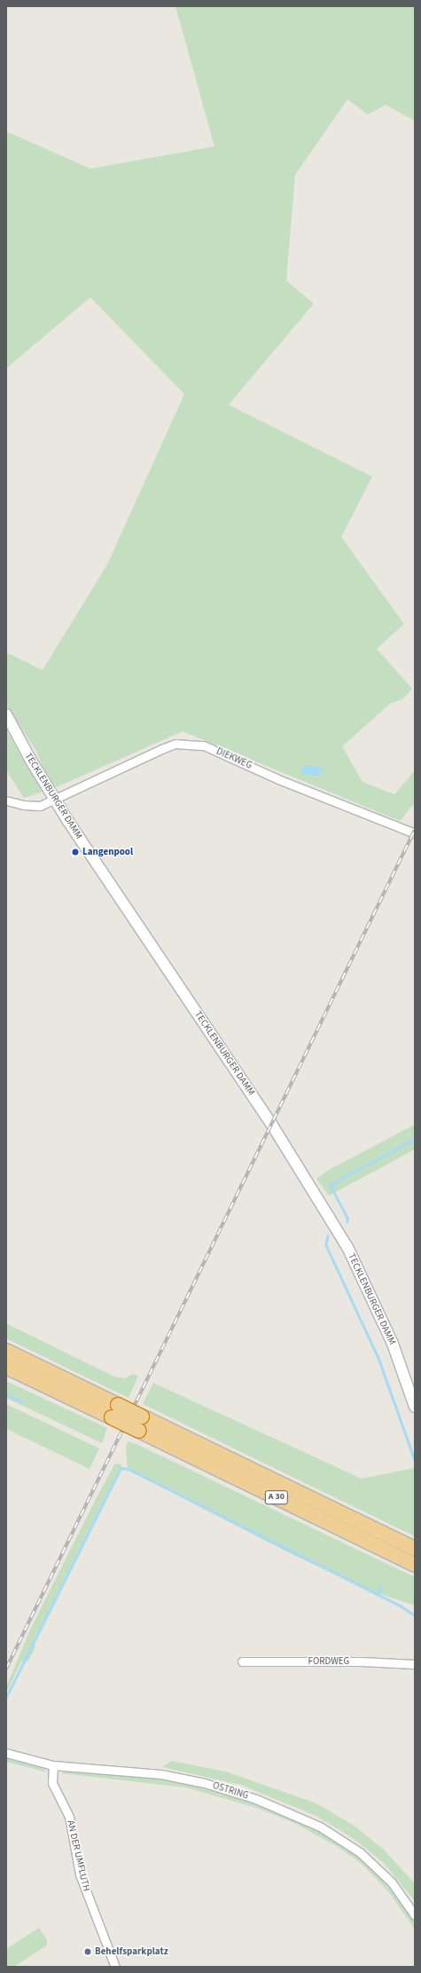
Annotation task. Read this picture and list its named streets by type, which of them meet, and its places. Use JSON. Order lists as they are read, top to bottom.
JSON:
{
  "streets": {
    "highway": ["A 30"],
    "main road": ["TECKLENBURGER DAMM"],
    "street": [
      "DIEKWEG",
      "FORDWEG",
      "OSTRING",
      "AN DER UMFLUTH"
    ]
  },
  "crossings": [
    ["DIEKWEG", "TECKLENBURGER DAMM"],
    ["OSTRING", "AN DER UMFLUTH"]
  ],
  "places": ["Langenpool", "Behelfsparkplatz"]
}
